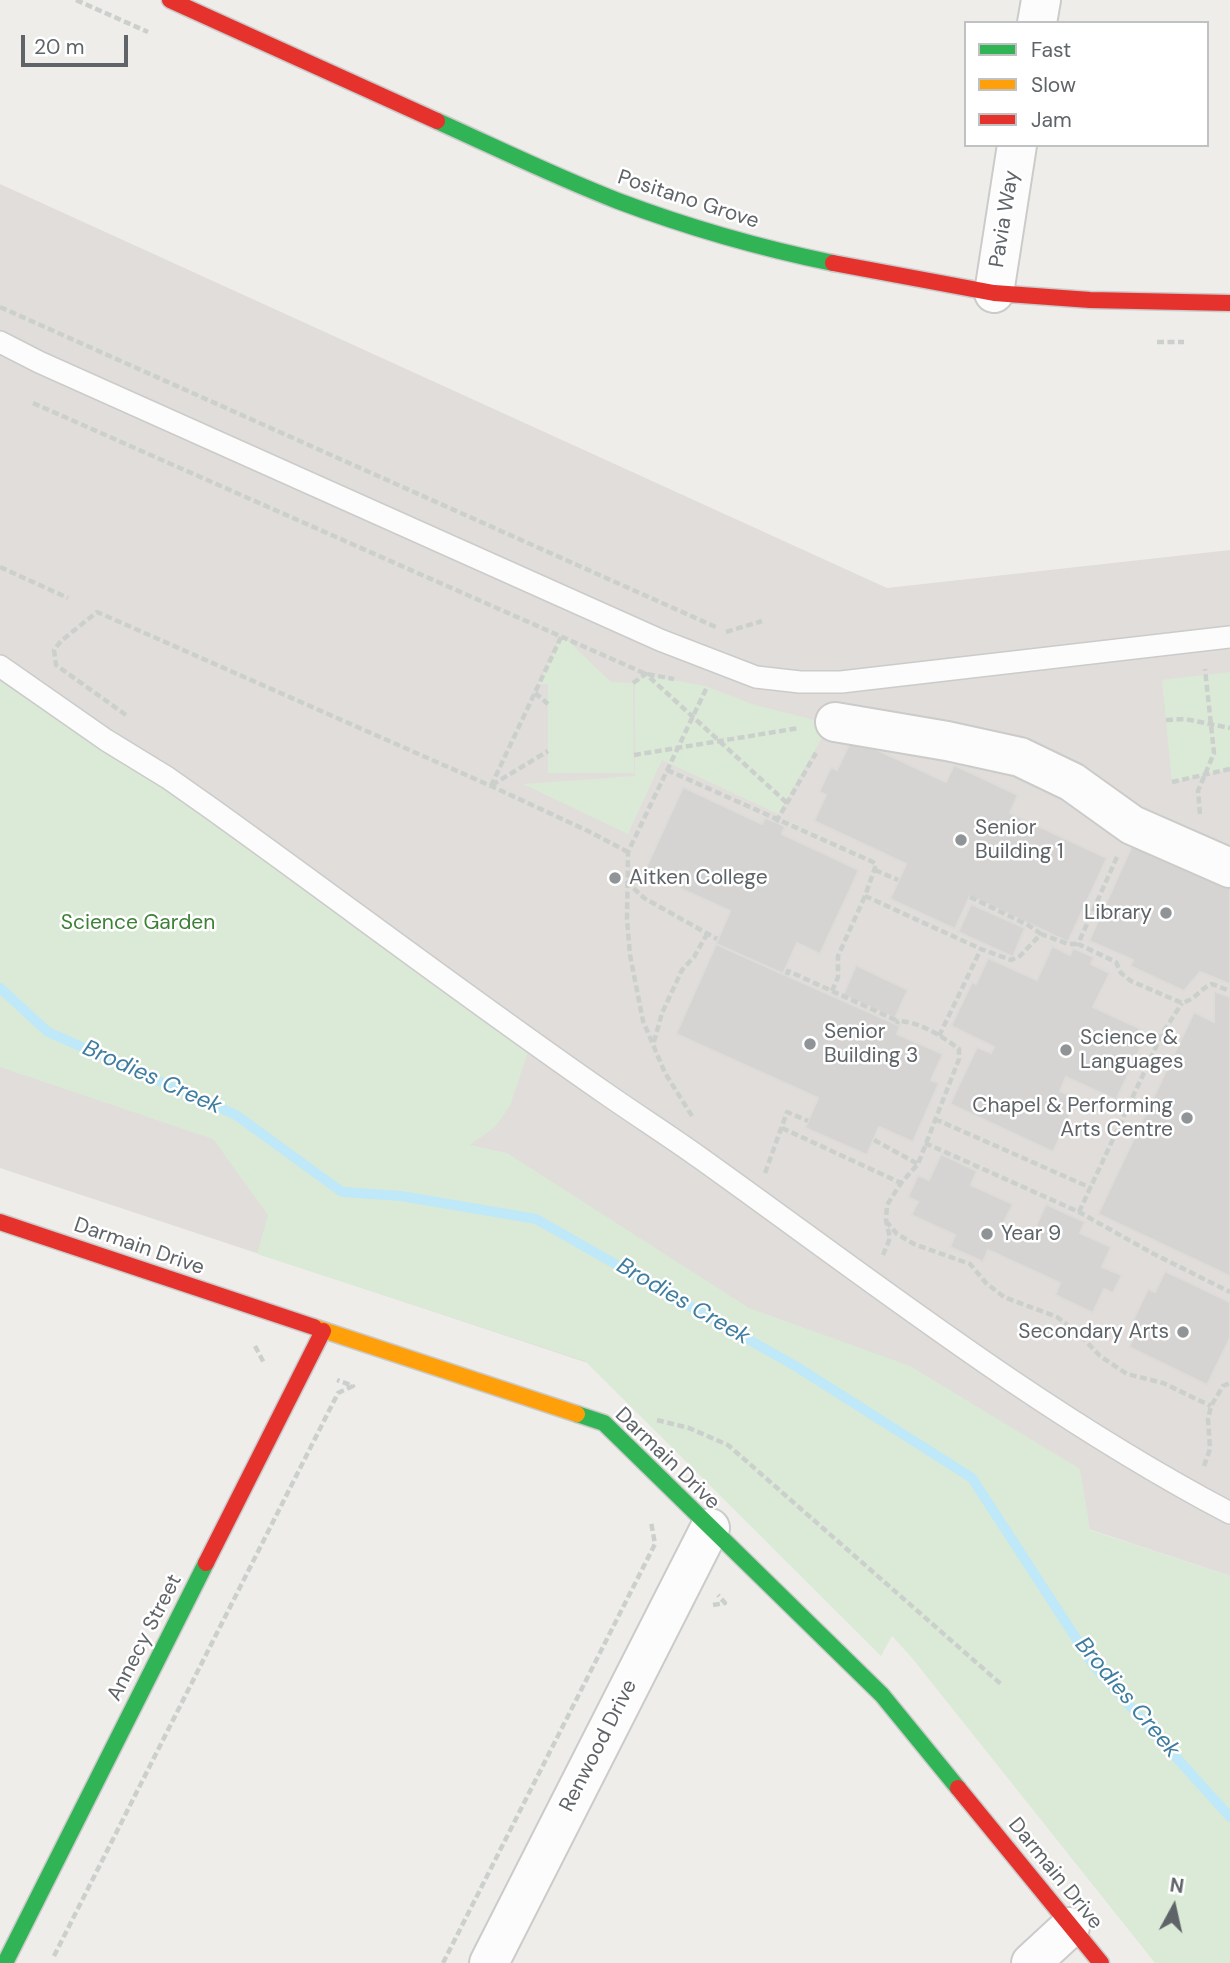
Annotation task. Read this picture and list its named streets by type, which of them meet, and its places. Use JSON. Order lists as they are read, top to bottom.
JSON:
{
  "streets": {
    "street": [
      "Positano Grove",
      "Pavia Way",
      "Darmain Drive",
      "Annecy Street",
      "Renwood Drive"
    ]
  },
  "crossings": [
    ["Positano Grove", "Pavia Way"],
    ["Darmain Drive", "Annecy Street"],
    ["Darmain Drive", "Renwood Drive"]
  ],
  "water": ["Brodies Creek"],
  "parks": ["Science Garden"],
  "places": [
    "Senior Building 1",
    "Aitken College",
    "Library",
    "Senior Building 3",
    "Science & Languages",
    "Chapel & Performing Arts Centre",
    "Year 9",
    "Secondary Arts"
  ],
  "legend": ["Fast", "Slow", "Jam"],
  "scale_bar": "20 m",
  "north": "top"
}
